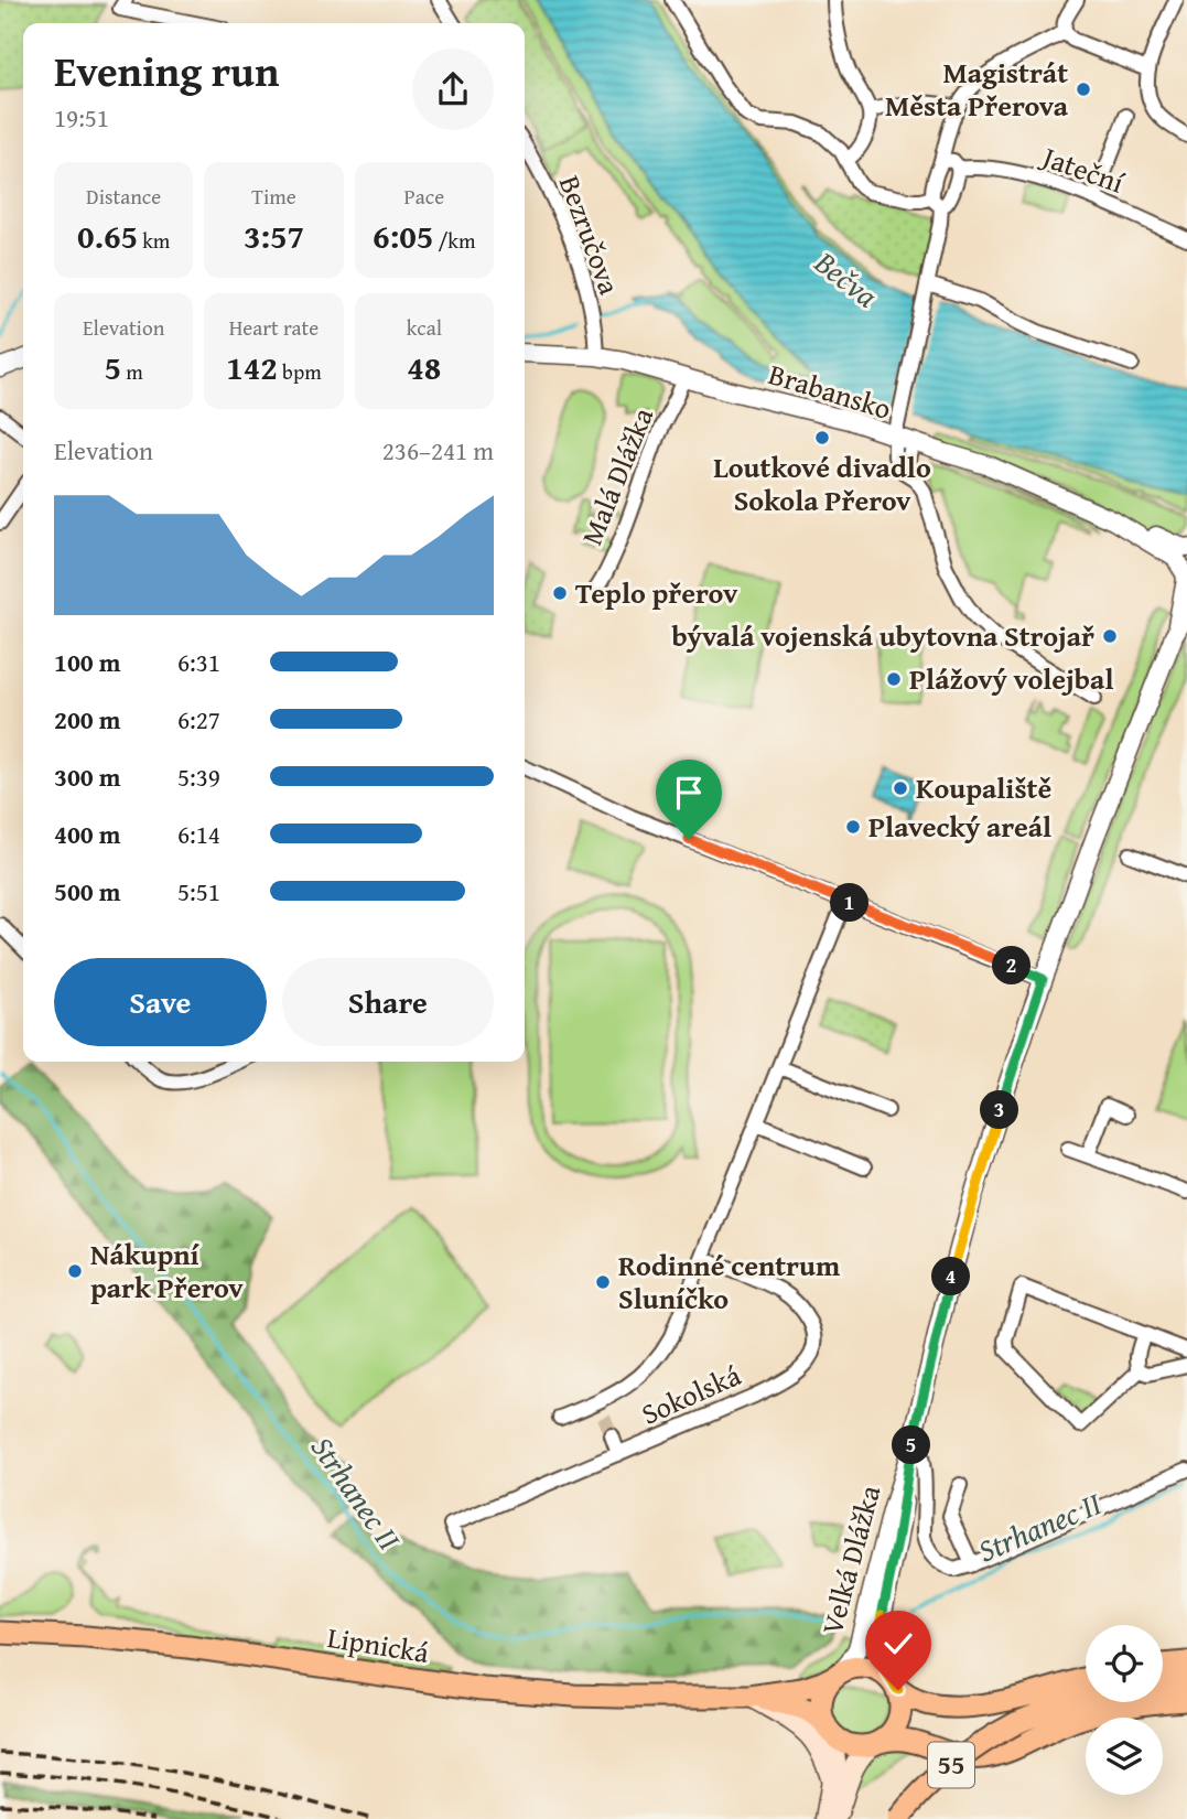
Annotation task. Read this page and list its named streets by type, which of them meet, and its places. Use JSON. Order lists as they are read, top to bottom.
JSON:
{
  "streets": {
    "main road": ["Lipnická", "55"],
    "street": [
      "Jateční",
      "Bezručova",
      "Brabansko",
      "Malá Dlážka",
      "Sokolská",
      "Velká Dlážka"
    ]
  },
  "crossings": [
    ["Bezručova", "Brabansko"],
    ["Brabansko", "Malá Dlážka"],
    ["Velká Dlážka", "Lipnická"]
  ],
  "water": ["Bečva", "Strhanec II"],
  "places": [
    "Magistrát Města Přerova",
    "Loutkové divadlo Sokola Přerov",
    "Teplo přerov",
    "bývalá vojenská ubytovna Strojař",
    "Plážový volejbal",
    "Koupaliště",
    "Plavecký areál",
    "Nákupní park Přerov",
    "Rodinné centrum Sluníčko"
  ],
  "page": {
    "heading": ["Evening run", "19:51"],
    "stats": [
      ["Distance", "0.65 km"],
      ["Time", "3:57"],
      ["Pace", "6:05 /km"],
      ["Elevation", "5 m"],
      ["Heart rate", "142 bpm"],
      ["kcal", "48"]
    ],
    "chart": ["Elevation", "236–241 m"],
    "list": [
      {
        "name": "100 m",
        "note": "6:31"
      },
      {
        "name": "200 m",
        "note": "6:27"
      },
      {
        "name": "300 m",
        "note": "5:39"
      },
      {
        "name": "400 m",
        "note": "6:14"
      },
      {
        "name": "500 m",
        "note": "5:51"
      }
    ],
    "pins": [
      "1",
      "2",
      "3",
      "4",
      "5"
    ],
    "buttons": ["Save", "Share"]
  }
}
